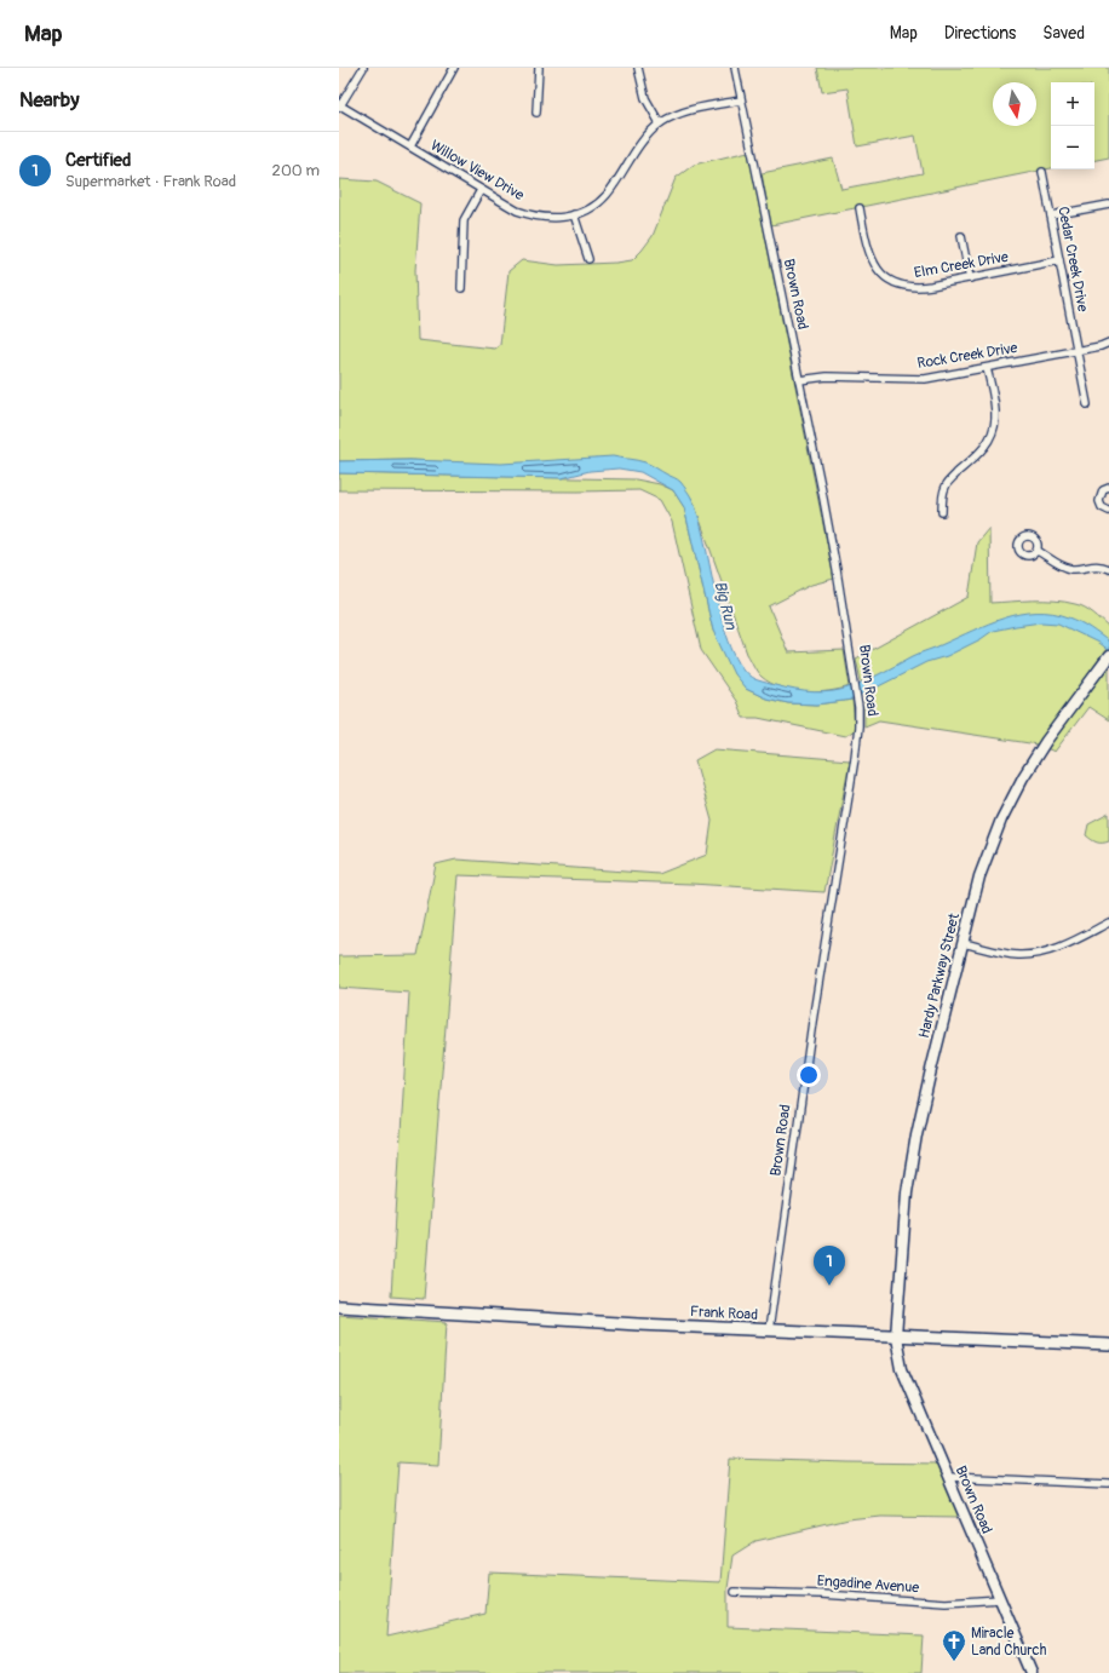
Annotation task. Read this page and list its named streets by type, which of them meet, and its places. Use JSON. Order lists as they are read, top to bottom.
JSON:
{
  "streets": {
    "main road": ["Brown Road", "Hardy Parkway Street", "Frank Road"],
    "street": [
      "Willow View Drive",
      "Cedar Creek Drive",
      "Elm Creek Drive",
      "Rock Creek Drive",
      "Engadine Avenue"
    ]
  },
  "crossings": [
    ["Willow View Drive", "Brown Road"],
    ["Cedar Creek Drive", "Elm Creek Drive"],
    ["Cedar Creek Drive", "Rock Creek Drive"],
    ["Brown Road", "Rock Creek Drive"],
    ["Brown Road", "Hardy Parkway Street"],
    ["Brown Road", "Frank Road"],
    ["Brown Road", "Engadine Avenue"],
    ["Hardy Parkway Street", "Frank Road"]
  ],
  "water": ["Big Run"],
  "places": {
    "church": ["Miracle Land Church"]
  },
  "north": "bottom",
  "page": {
    "header": "Map",
    "nav": ["Map", "Directions", "Saved"],
    "heading": "Nearby",
    "map_buttons": ["+", "−"],
    "list": [
      {
        "mark": "1",
        "name": "Certified",
        "note": "Supermarket · Frank Road",
        "value": "200 m"
      }
    ],
    "pins": "1"
  }
}
